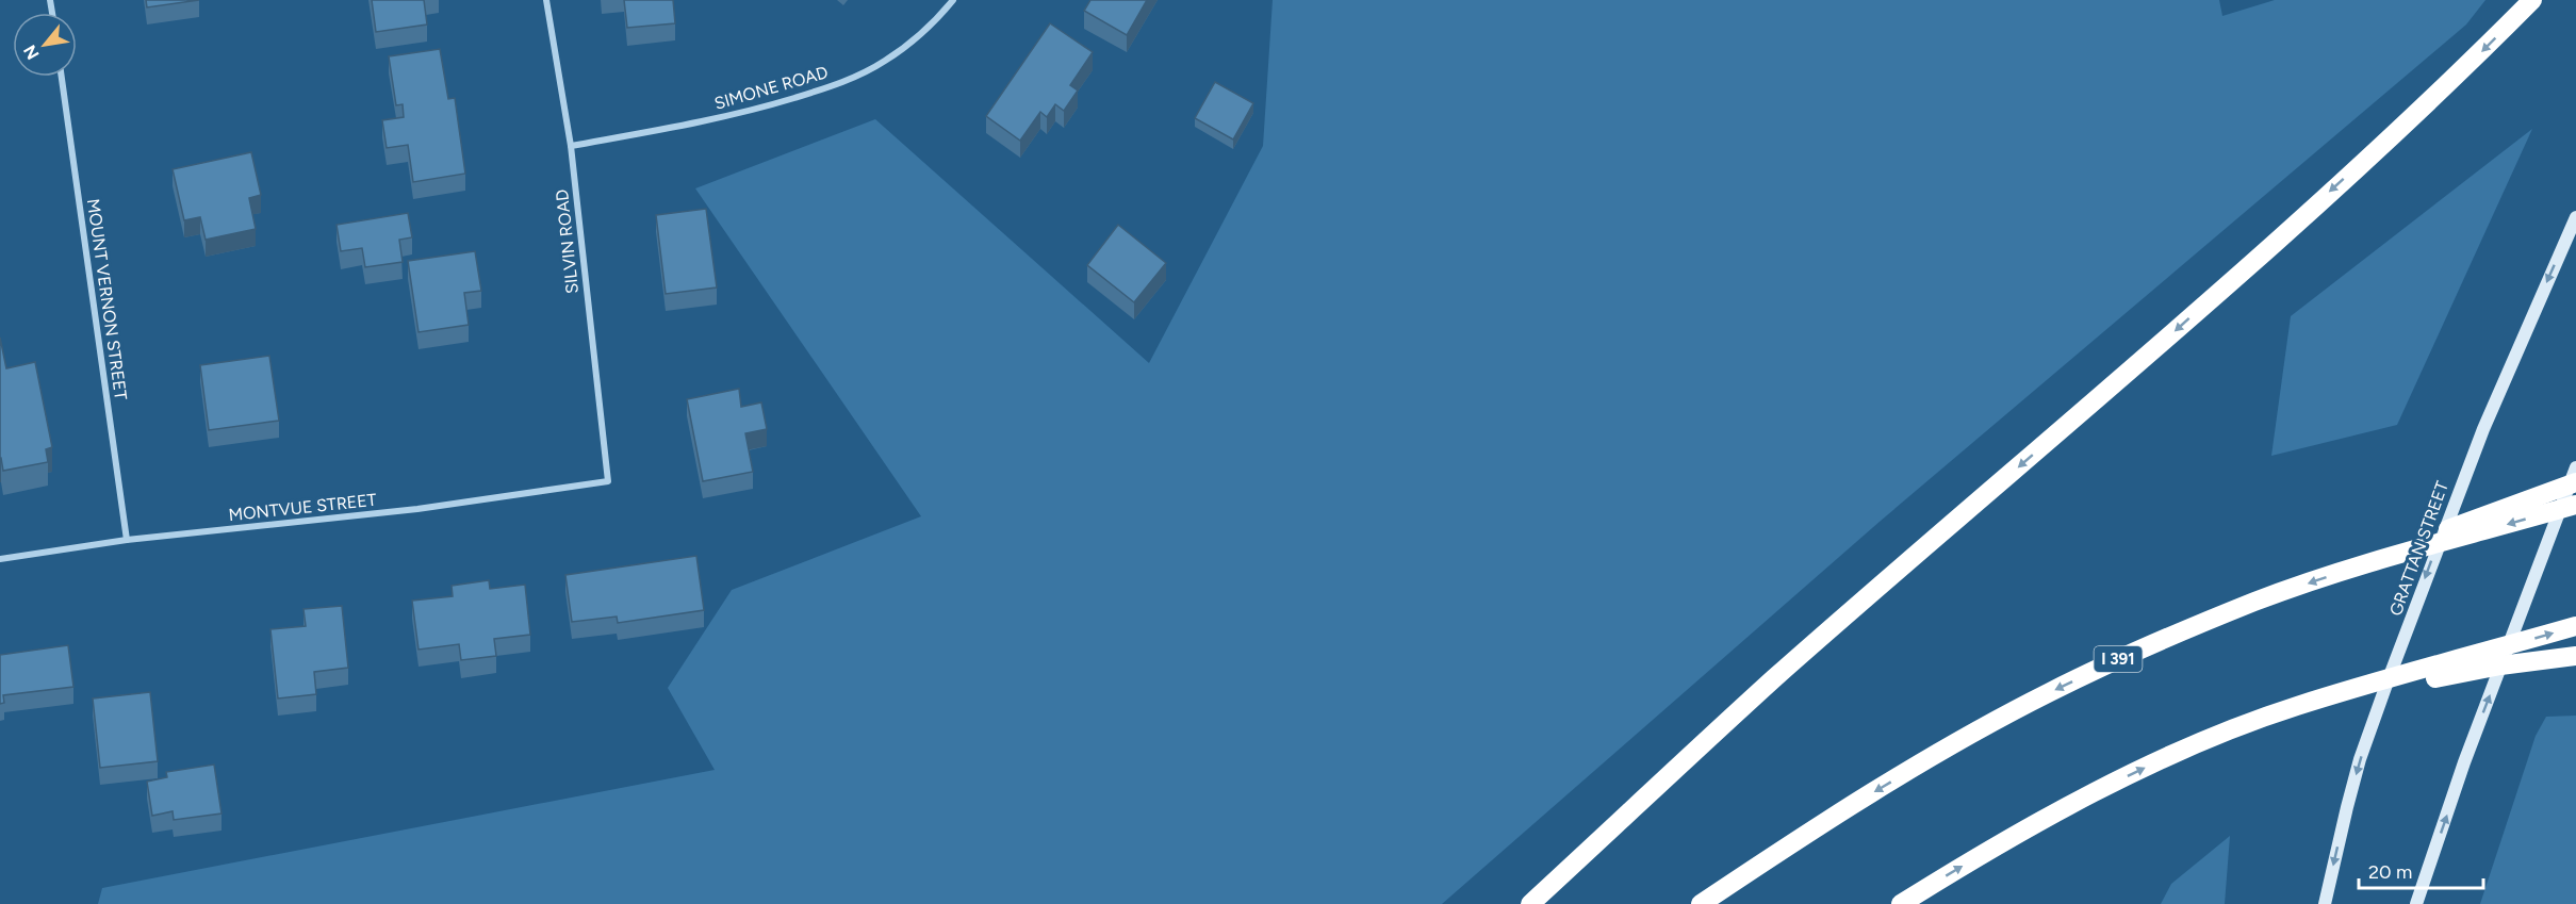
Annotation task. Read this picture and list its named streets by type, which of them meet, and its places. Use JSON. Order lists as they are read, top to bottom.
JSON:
{
  "streets": {
    "highway": ["I 391"],
    "main road": ["GRATTAN STREET"],
    "street": [
      "SIMONE ROAD",
      "SILVIN ROAD",
      "MOUNT VERNON STREET",
      "MONTVUE STREET"
    ]
  },
  "crossings": [
    ["SIMONE ROAD", "SILVIN ROAD"],
    ["SILVIN ROAD", "MONTVUE STREET"],
    ["MOUNT VERNON STREET", "MONTVUE STREET"]
  ],
  "scale_bar": "20 m",
  "north": "bottom left"
}
